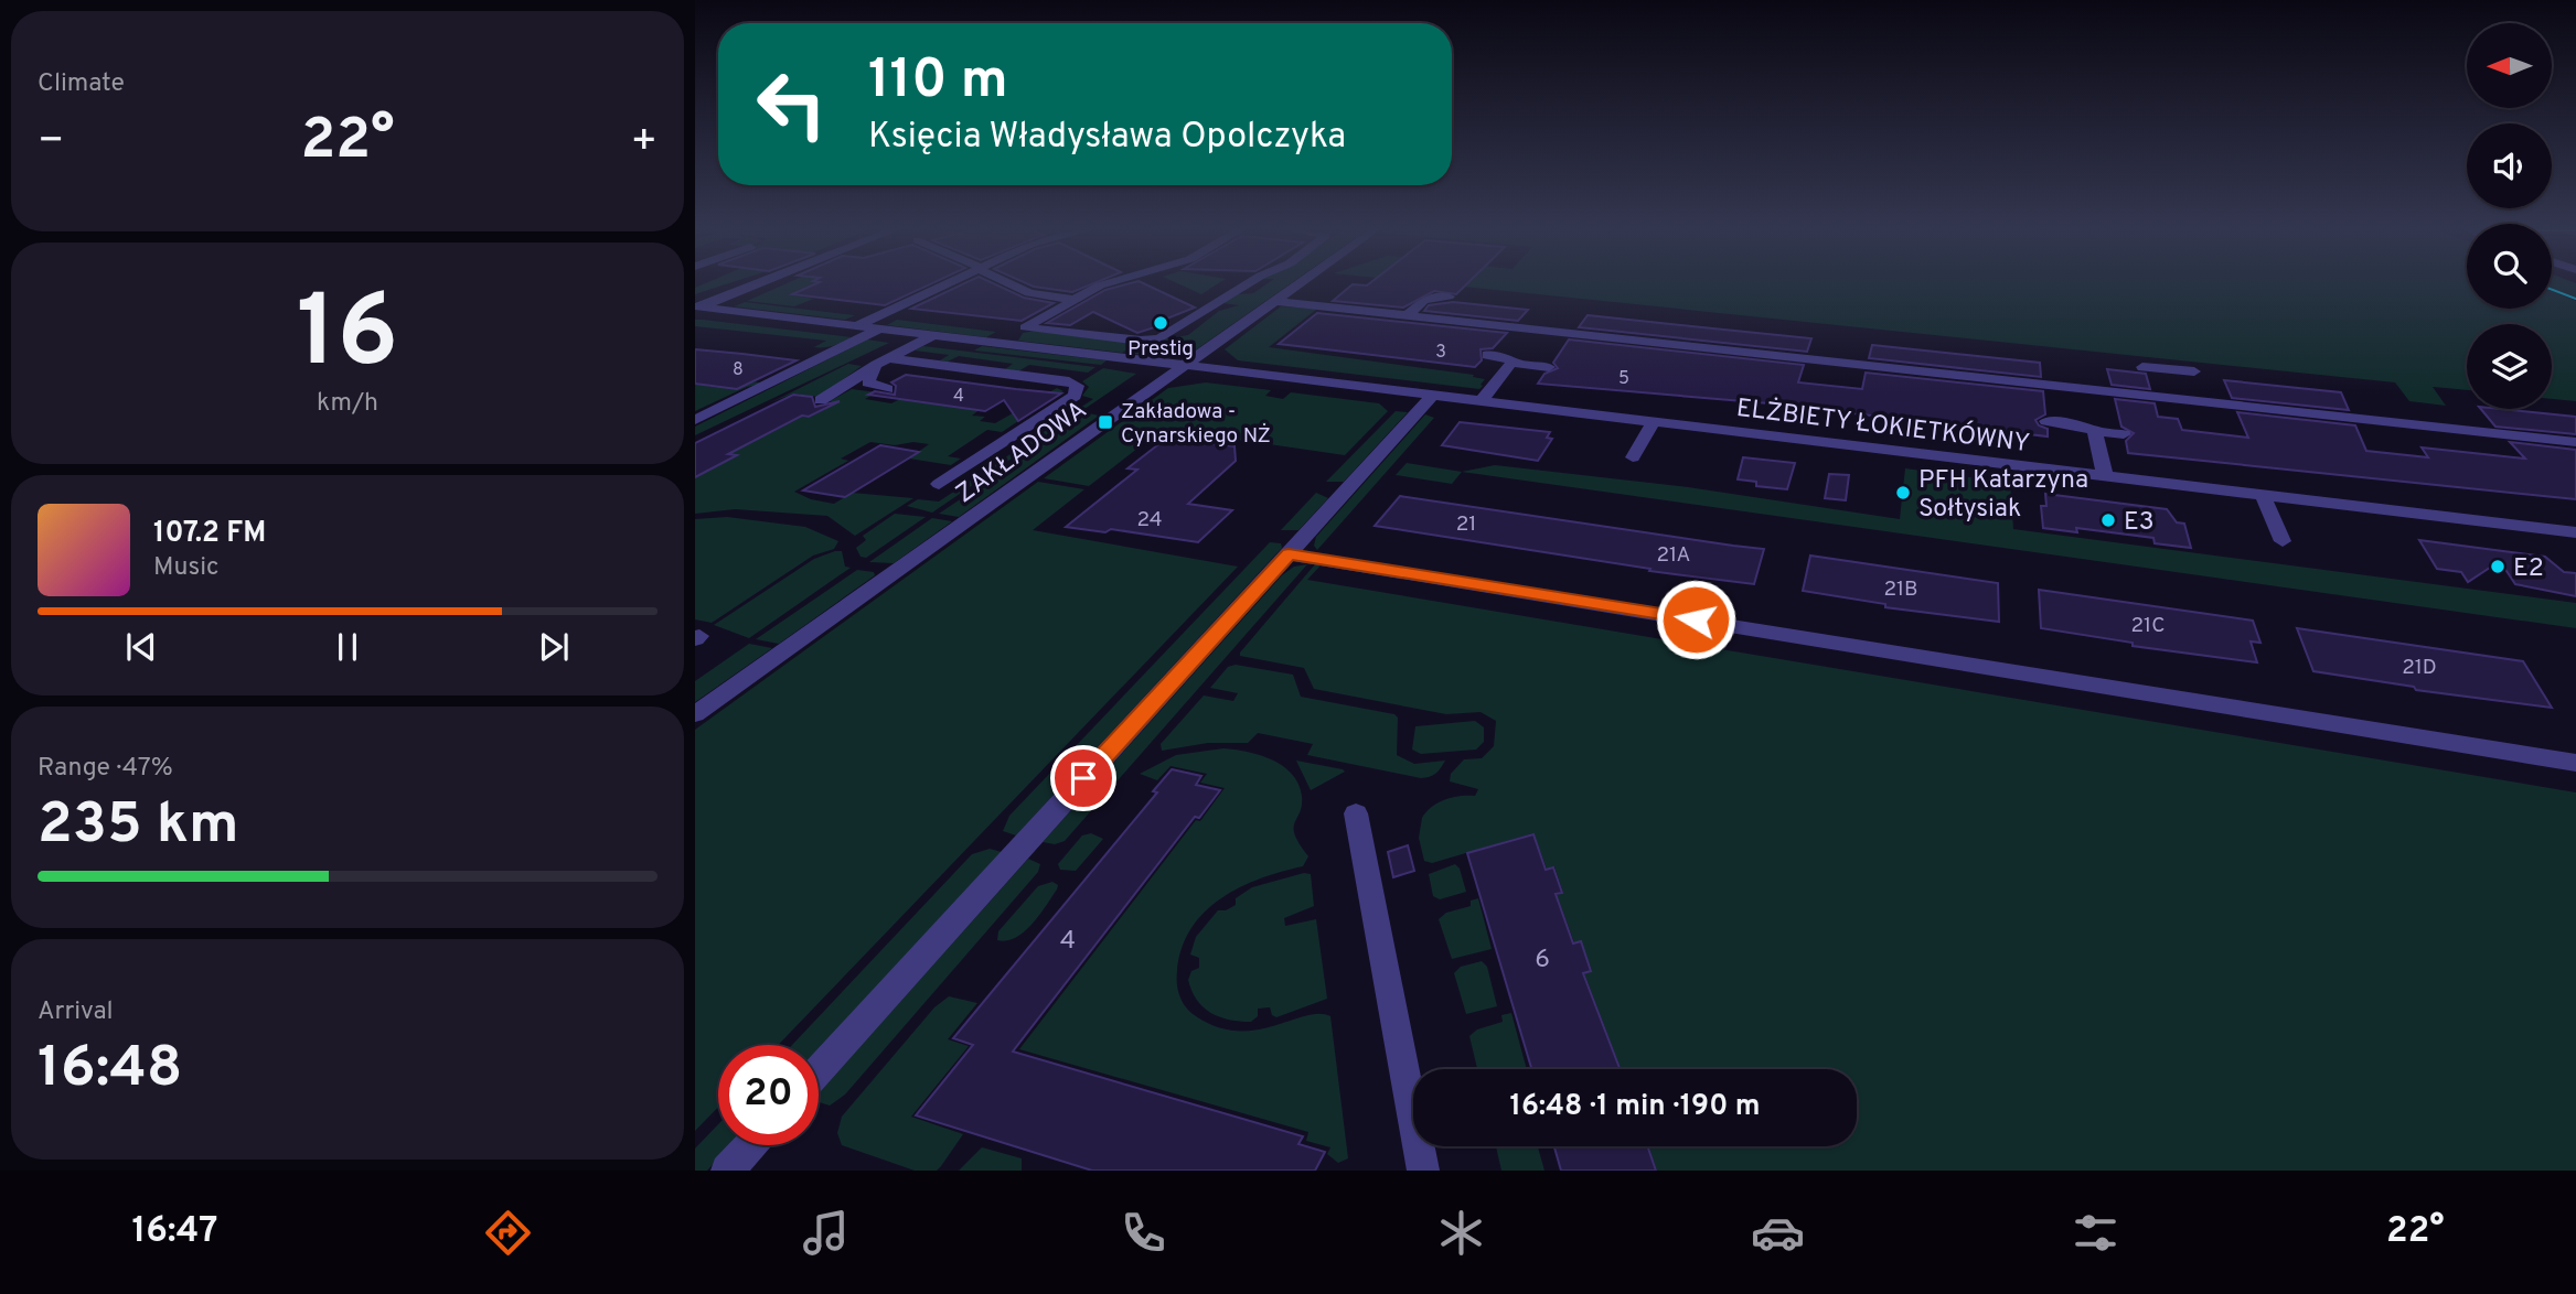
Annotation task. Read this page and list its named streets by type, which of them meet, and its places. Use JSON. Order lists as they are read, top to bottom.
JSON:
{
  "streets": {
    "street": ["ELŻBIETY ŁOKIETKÓWNY", "ZAKŁADOWA"]
  },
  "crossings": [
    ["ELŻBIETY ŁOKIETKÓWNY", "ZAKŁADOWA"]
  ],
  "places": {
    "other": [
      "Prestig",
      "PFH Katarzyna Sołtysiak",
      "E3",
      "E2"
    ],
    "transit": ["Zakładowa - Cynarskiego NŻ"]
  },
  "house_numbers": [
    "3",
    "8",
    "5",
    "4",
    "24",
    "21",
    "21A",
    "21B",
    "21C",
    "21D",
    "4",
    "6"
  ],
  "north": "left",
  "page": {
    "tile": [
      "Climate",
      ["16", "km/h"],
      ["Range · 47%", "235 km"],
      ["Arrival", "16:48"]
    ],
    "turn": ["110 m", "Księcia Władysława Opolczyka"],
    "heat": ["−", "22°", "+"],
    "song": ["107.2 FM", "Music"],
    "limit": "20",
    "trip": "16:48 · 1 min · 190 m",
    "tabs": ["16:47", "22°"]
  }
}
